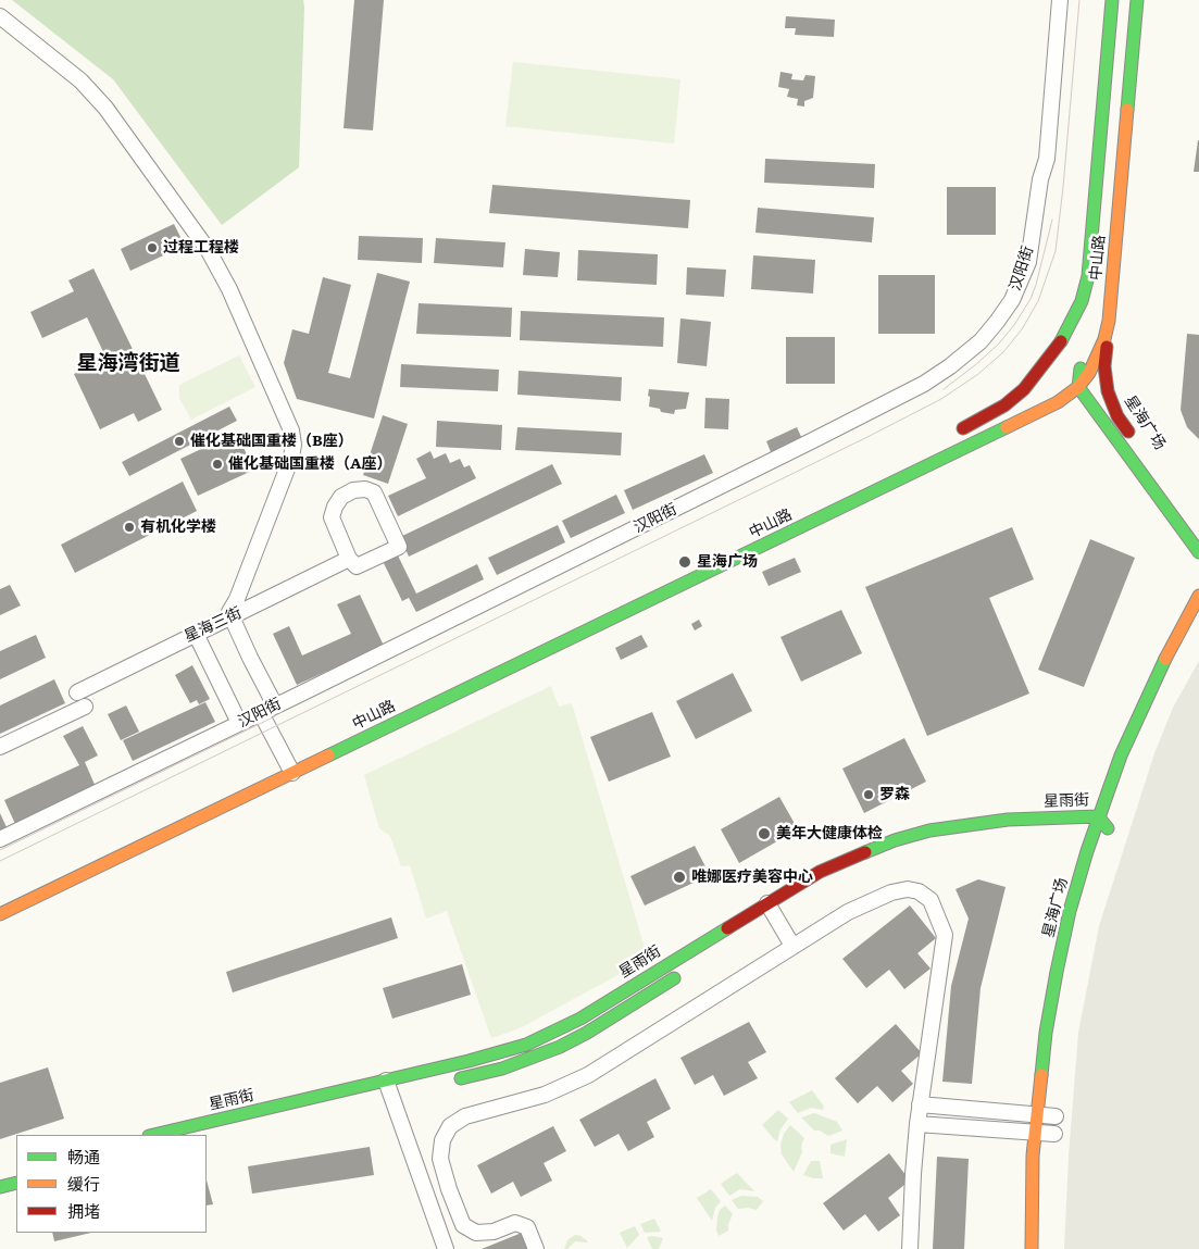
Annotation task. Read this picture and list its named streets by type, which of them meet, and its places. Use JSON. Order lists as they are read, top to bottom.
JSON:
{
  "streets": {
    "main road": ["中山路", "星海广场", "星雨街"],
    "street": ["汉阳街", "星海三街"]
  },
  "crossings": [
    ["中山路", "星海广场"],
    ["星海广场", "星雨街"]
  ],
  "districts": ["星海湾街道"],
  "places": [
    "过程工程楼",
    "催化基础国重楼（B座）",
    "催化基础国重楼（A座）",
    "有机化学楼",
    "星海广场",
    "罗森",
    "美年大健康体检",
    "唯娜医疗美容中心"
  ],
  "legend": ["畅通", "缓行", "拥堵"]
}
